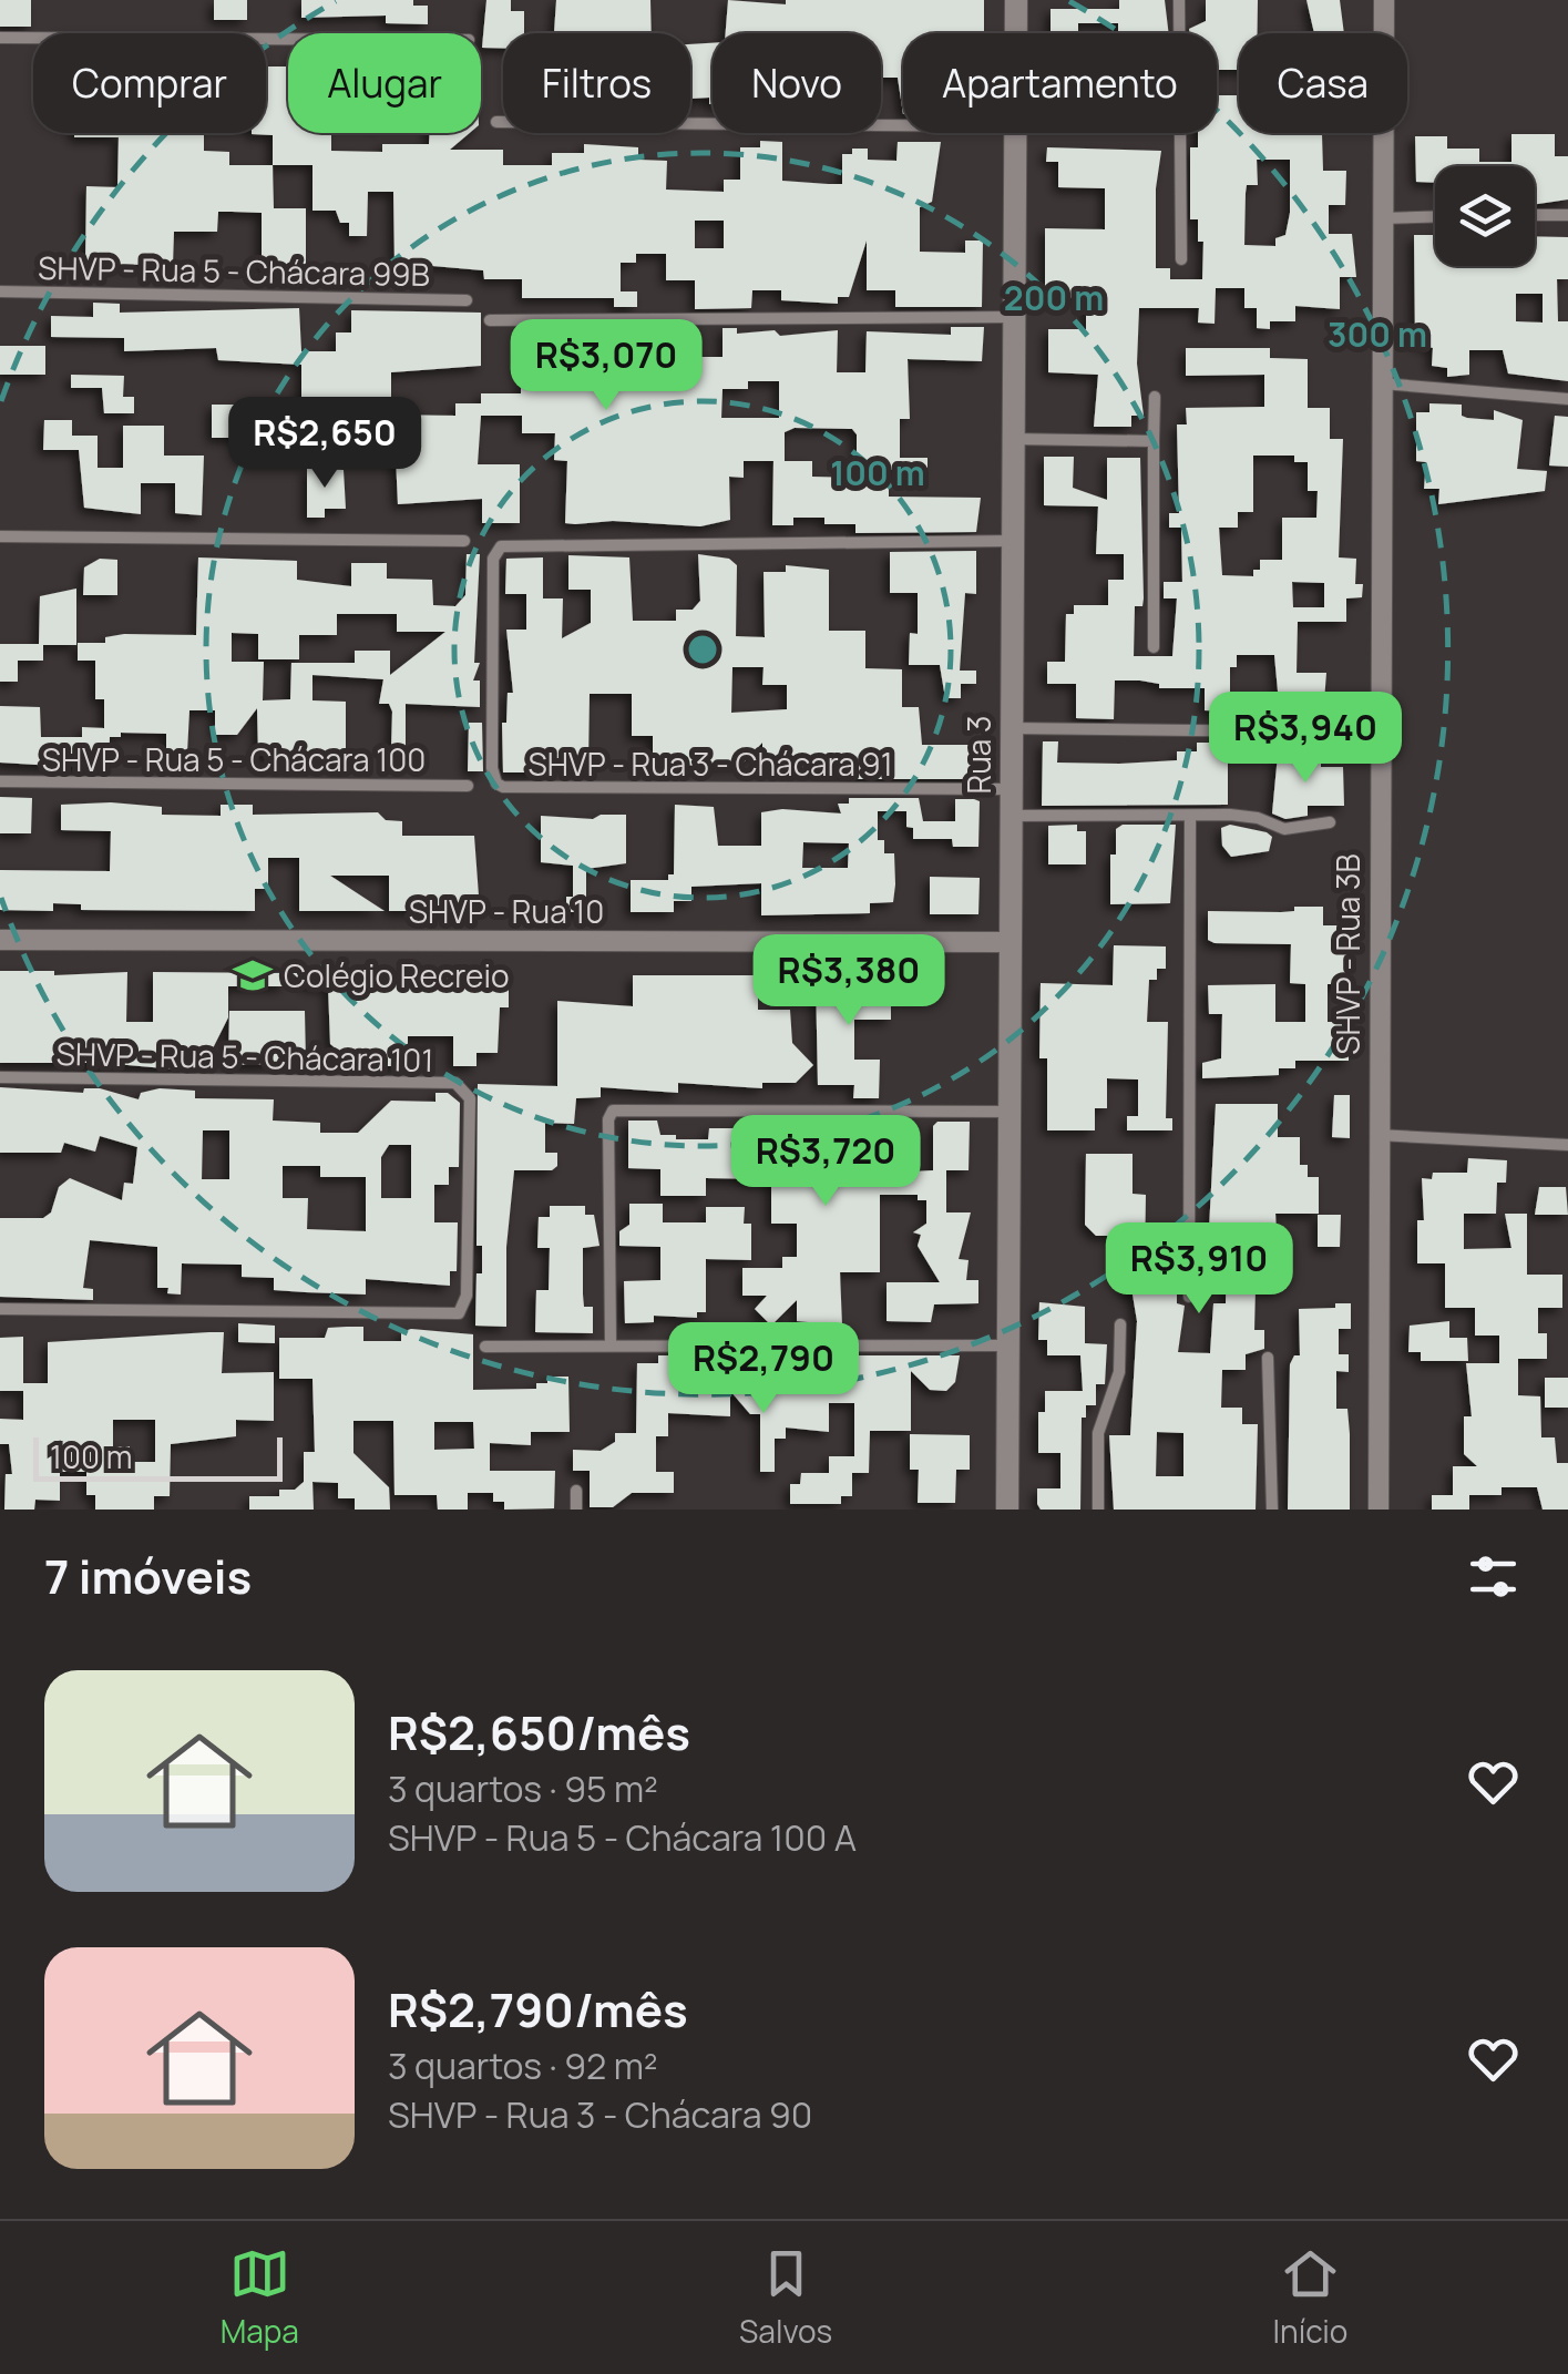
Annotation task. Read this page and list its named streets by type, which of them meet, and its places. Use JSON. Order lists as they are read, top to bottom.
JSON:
{
  "streets": {
    "main road": ["Rua 3"],
    "street": [
      "SHVP - Rua 5 - Chácara 99B",
      "SHVP - Rua 5 - Chácara 100",
      "SHVP - Rua 3 - Chácara 91",
      "SHVP - Rua 10",
      "SHVP - Rua 3B",
      "SHVP - Rua 5 - Chácara 101"
    ]
  },
  "crossings": [
    ["Rua 3", "SHVP - Rua 3 - Chácara 91"],
    ["Rua 3", "SHVP - Rua 10"]
  ],
  "places": {
    "school or university": ["Colégio Recreio"]
  },
  "scale_bar": "100 m",
  "page": {
    "chip": [
      "Comprar",
      "Alugar",
      "Filtros",
      "Novo",
      "Apartamento",
      "Casa"
    ],
    "price": [
      "R$3,070",
      "R$2,650",
      "R$3,940",
      "R$3,380",
      "R$3,720",
      "R$3,910",
      "R$2,790"
    ],
    "scale": "100 m",
    "heading": "7 imóveis",
    "list": [
      {
        "name": "R$2,650/mês",
        "note": "3 quartos · 95 m² · SHVP - Rua 5 - Chácara 100 A"
      },
      {
        "name": "R$2,790/mês",
        "note": "3 quartos · 92 m² · SHVP - Rua 3 - Chácara 90"
      }
    ],
    "tabs": ["Mapa", "Salvos", "Início"]
  },
  "rings": ["200 m", "300 m", "100 m"]
}
